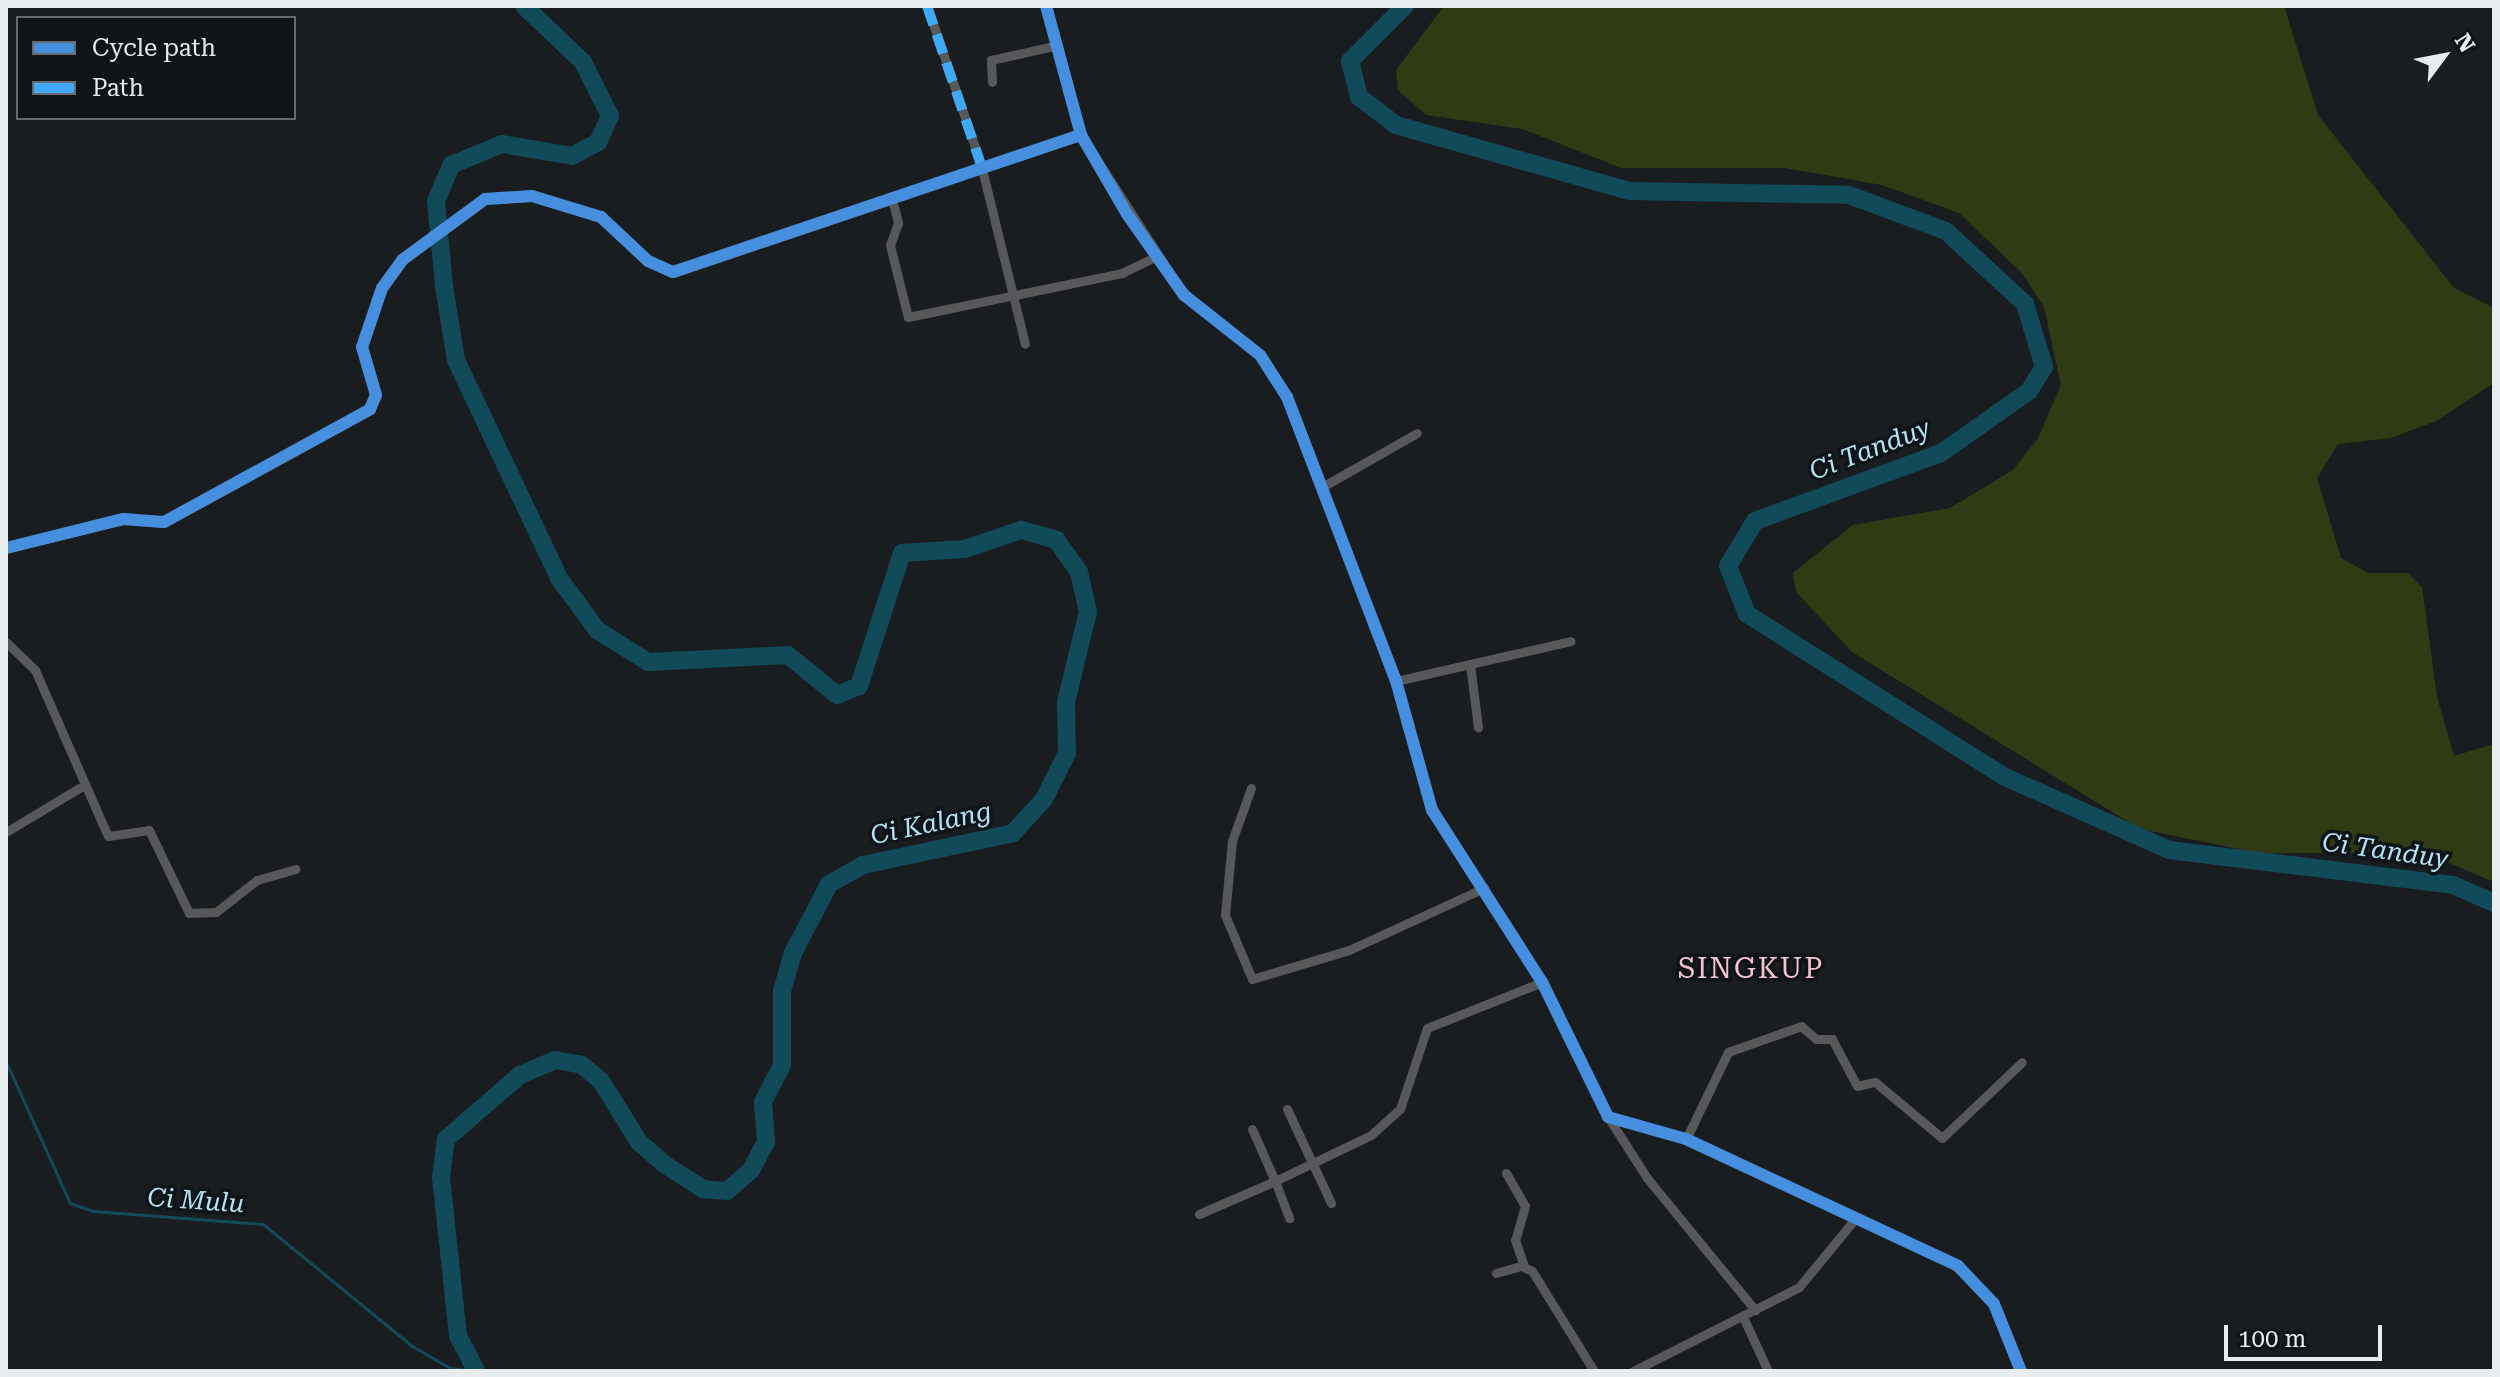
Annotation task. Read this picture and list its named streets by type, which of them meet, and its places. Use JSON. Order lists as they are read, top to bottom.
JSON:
{
  "districts": ["SINGKUP"],
  "water": ["Ci Tanduy", "Ci Kalang", "Ci Mulu"],
  "legend": ["Cycle path", "Path"],
  "scale_bar": "100 m",
  "north": "top right"
}
